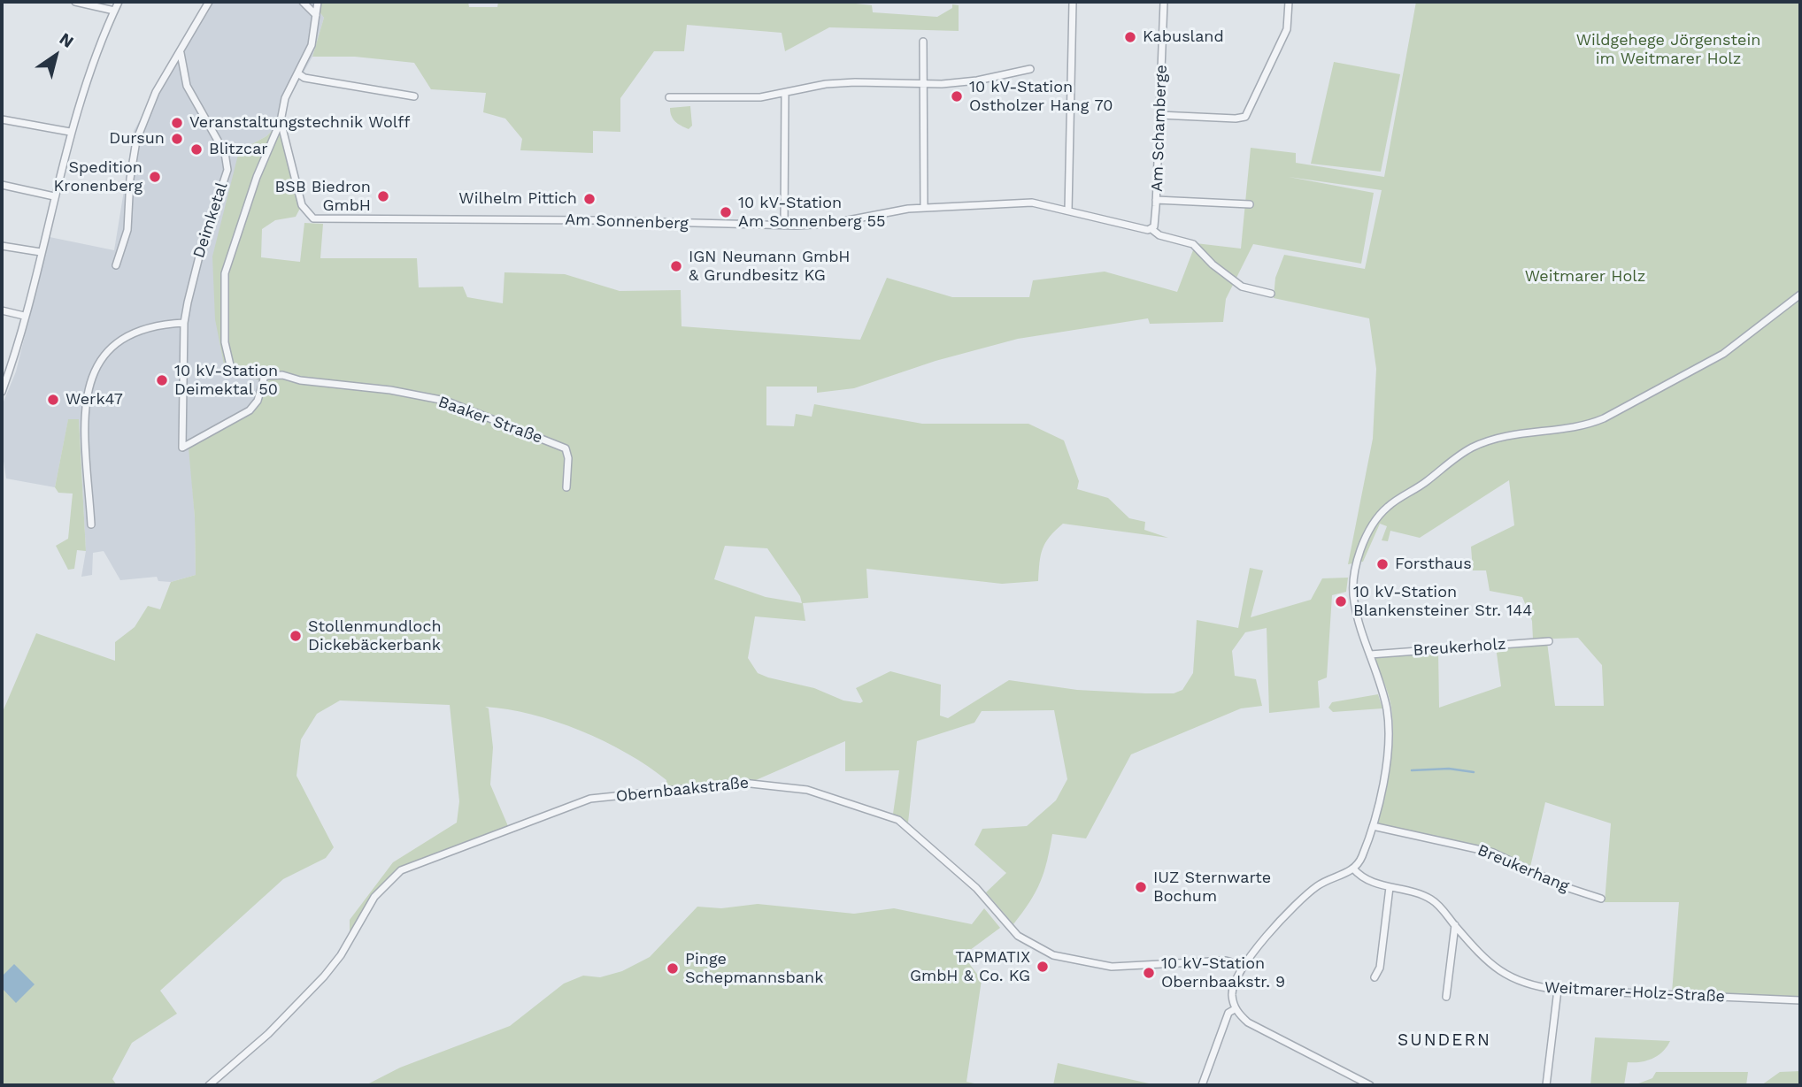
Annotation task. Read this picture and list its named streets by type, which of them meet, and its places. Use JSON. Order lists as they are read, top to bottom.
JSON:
{
  "streets": {
    "street": [
      "Am Schamberge",
      "Deimketal",
      "Am Sonnenberg",
      "Baaker Straße",
      "Breukerholz",
      "Obernbaakstraße",
      "Breukerhang",
      "Weitmarer-Holz-Straße"
    ]
  },
  "crossings": [
    ["Deimketal", "Baaker Straße"],
    ["Am Sonnenberg", "Baaker Straße"]
  ],
  "districts": ["SUNDERN"],
  "parks": ["Wildgehege Jörgenstein im Weitmarer Holz", "Weitmarer Holz"],
  "places": [
    "Kabusland",
    "10 kV-Station Ostholzer Hang 70",
    "Veranstaltungstechnik Wolff",
    "Dursun",
    "Blitzcar",
    "Spedition Kronenberg",
    "BSB Biedron GmbH",
    "Wilhelm Pittich",
    "10 kV-Station Am Sonnenberg 55",
    "IGN Neumann GmbH & Grundbesitz KG",
    "10 kV-Station Deimektal 50",
    "Werk47",
    "Forsthaus",
    "10 kV-Station Blankensteiner Str. 144",
    "Stollenmundloch Dickebäckerbank",
    "IUZ Sternwarte Bochum",
    "TAPMATIX GmbH & Co. KG",
    "Pinge Schepmannsbank",
    "10 kV-Station Obernbaakstr. 9"
  ],
  "north": "top right"
}
